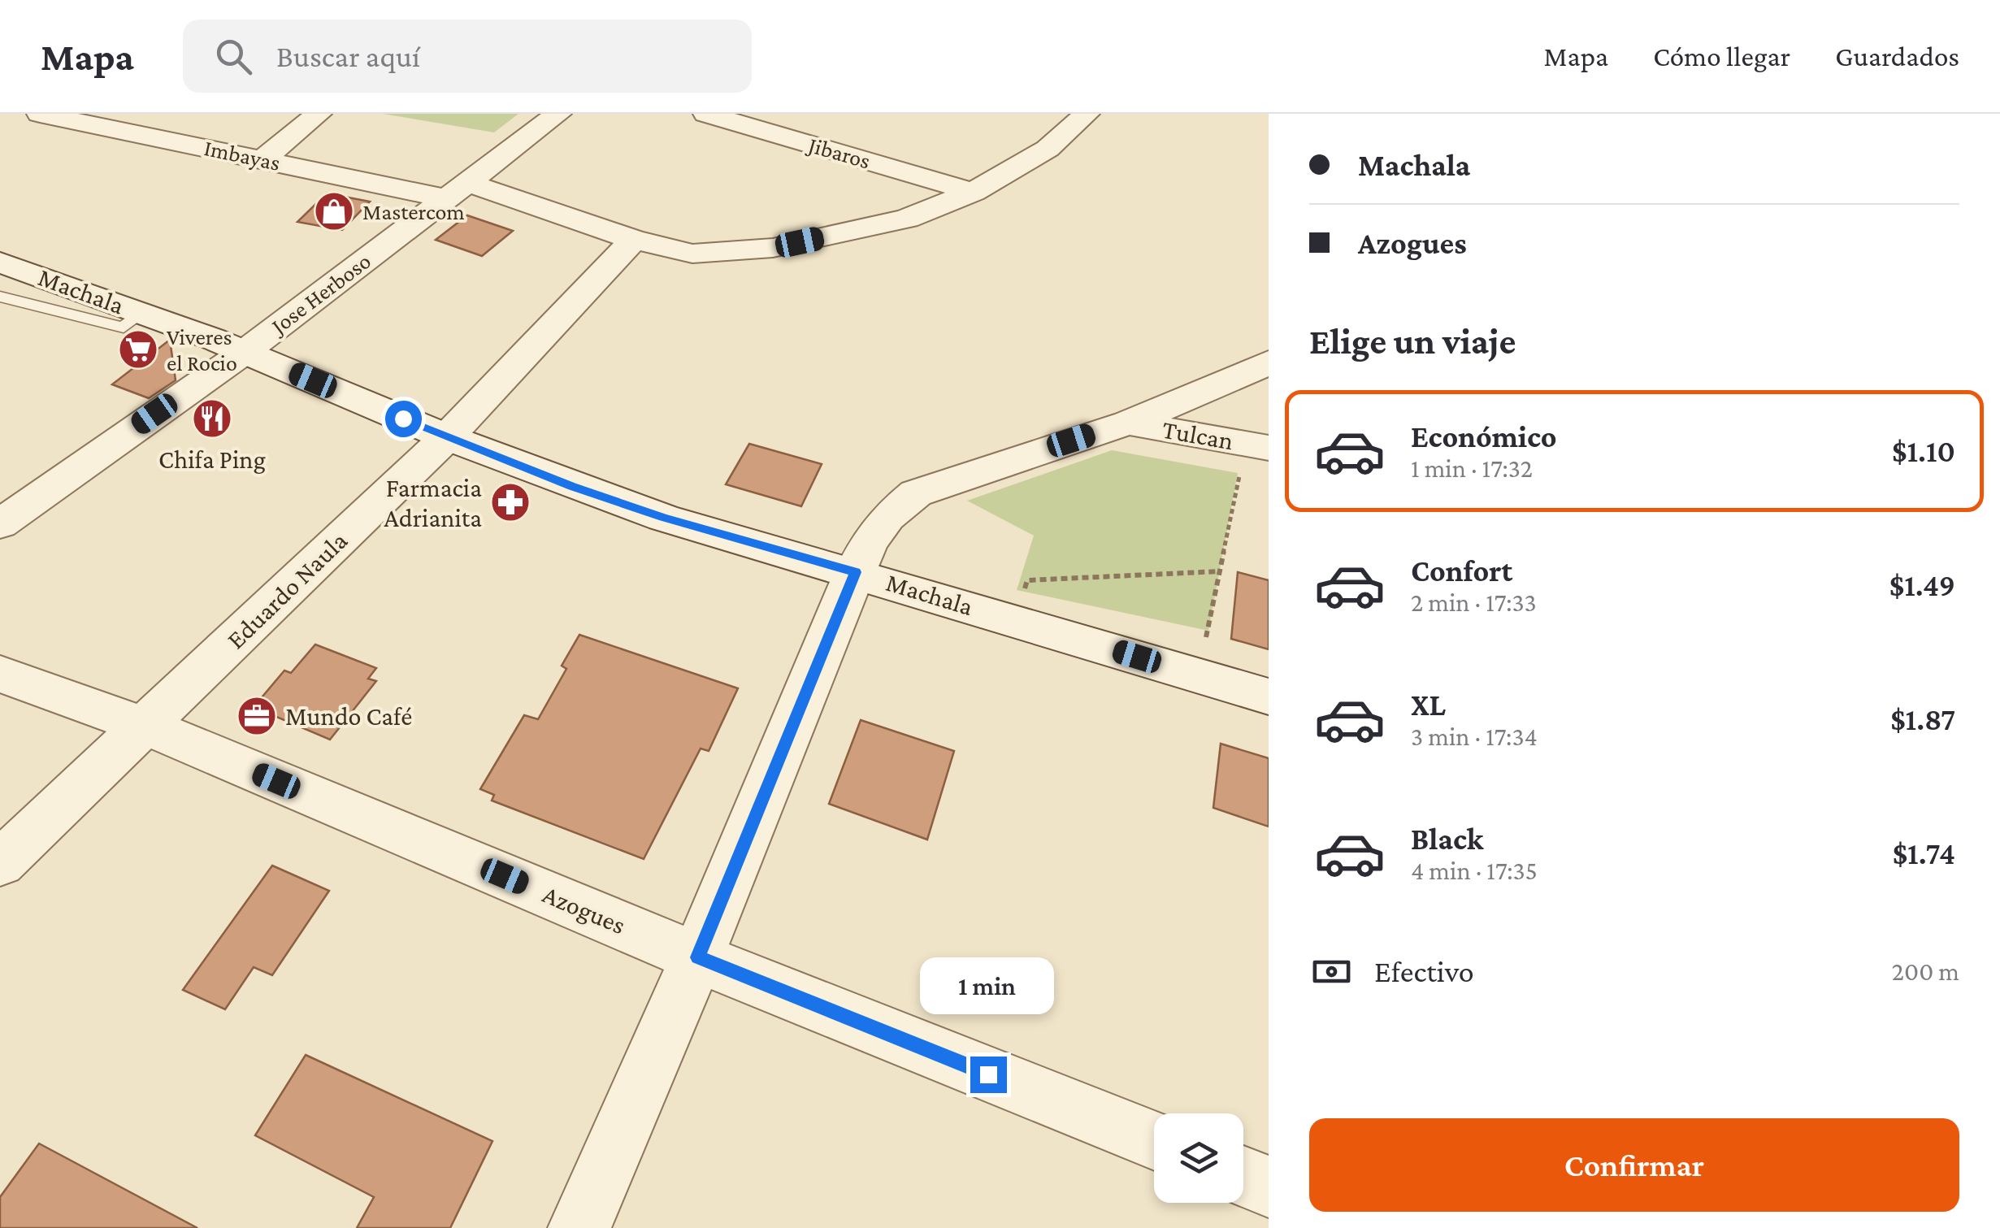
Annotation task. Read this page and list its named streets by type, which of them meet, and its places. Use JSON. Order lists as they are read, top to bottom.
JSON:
{
  "streets": {
    "street": [
      "Jibaros",
      "Imbayas",
      "Machala",
      "Jose Herboso",
      "Tulcan",
      "Eduardo Naula",
      "Azogues"
    ]
  },
  "crossings": [
    ["Imbayas", "Jose Herboso"],
    ["Machala", "Jose Herboso"],
    ["Machala", "Eduardo Naula"],
    ["Eduardo Naula", "Azogues"]
  ],
  "places": {
    "shop": ["Mastercom"],
    "supermarket": ["Viveres el Rocio"],
    "restaurant": ["Chifa Ping"],
    "pharmacy": ["Farmacia Adrianita"],
    "office": ["Mundo Café"]
  },
  "page": {
    "header": "Mapa",
    "search": "Buscar aquí",
    "nav": ["Mapa", "Cómo llegar", "Guardados"],
    "banner": ["Machala", "Azogues"],
    "heading": "Elige un viaje",
    "list": [
      {
        "name": "Económico",
        "note": "1 min · 17:32",
        "value": "$1.10"
      },
      {
        "name": "Confort",
        "note": "2 min · 17:33",
        "value": "$1.49"
      },
      {
        "name": "XL",
        "note": "3 min · 17:34",
        "value": "$1.87"
      },
      {
        "name": "Black",
        "note": "4 min · 17:35",
        "value": "$1.74"
      }
    ],
    "pay": ["Efectivo", "200 m"],
    "bubble": "1 min",
    "buttons": "Confirmar"
  }
}
